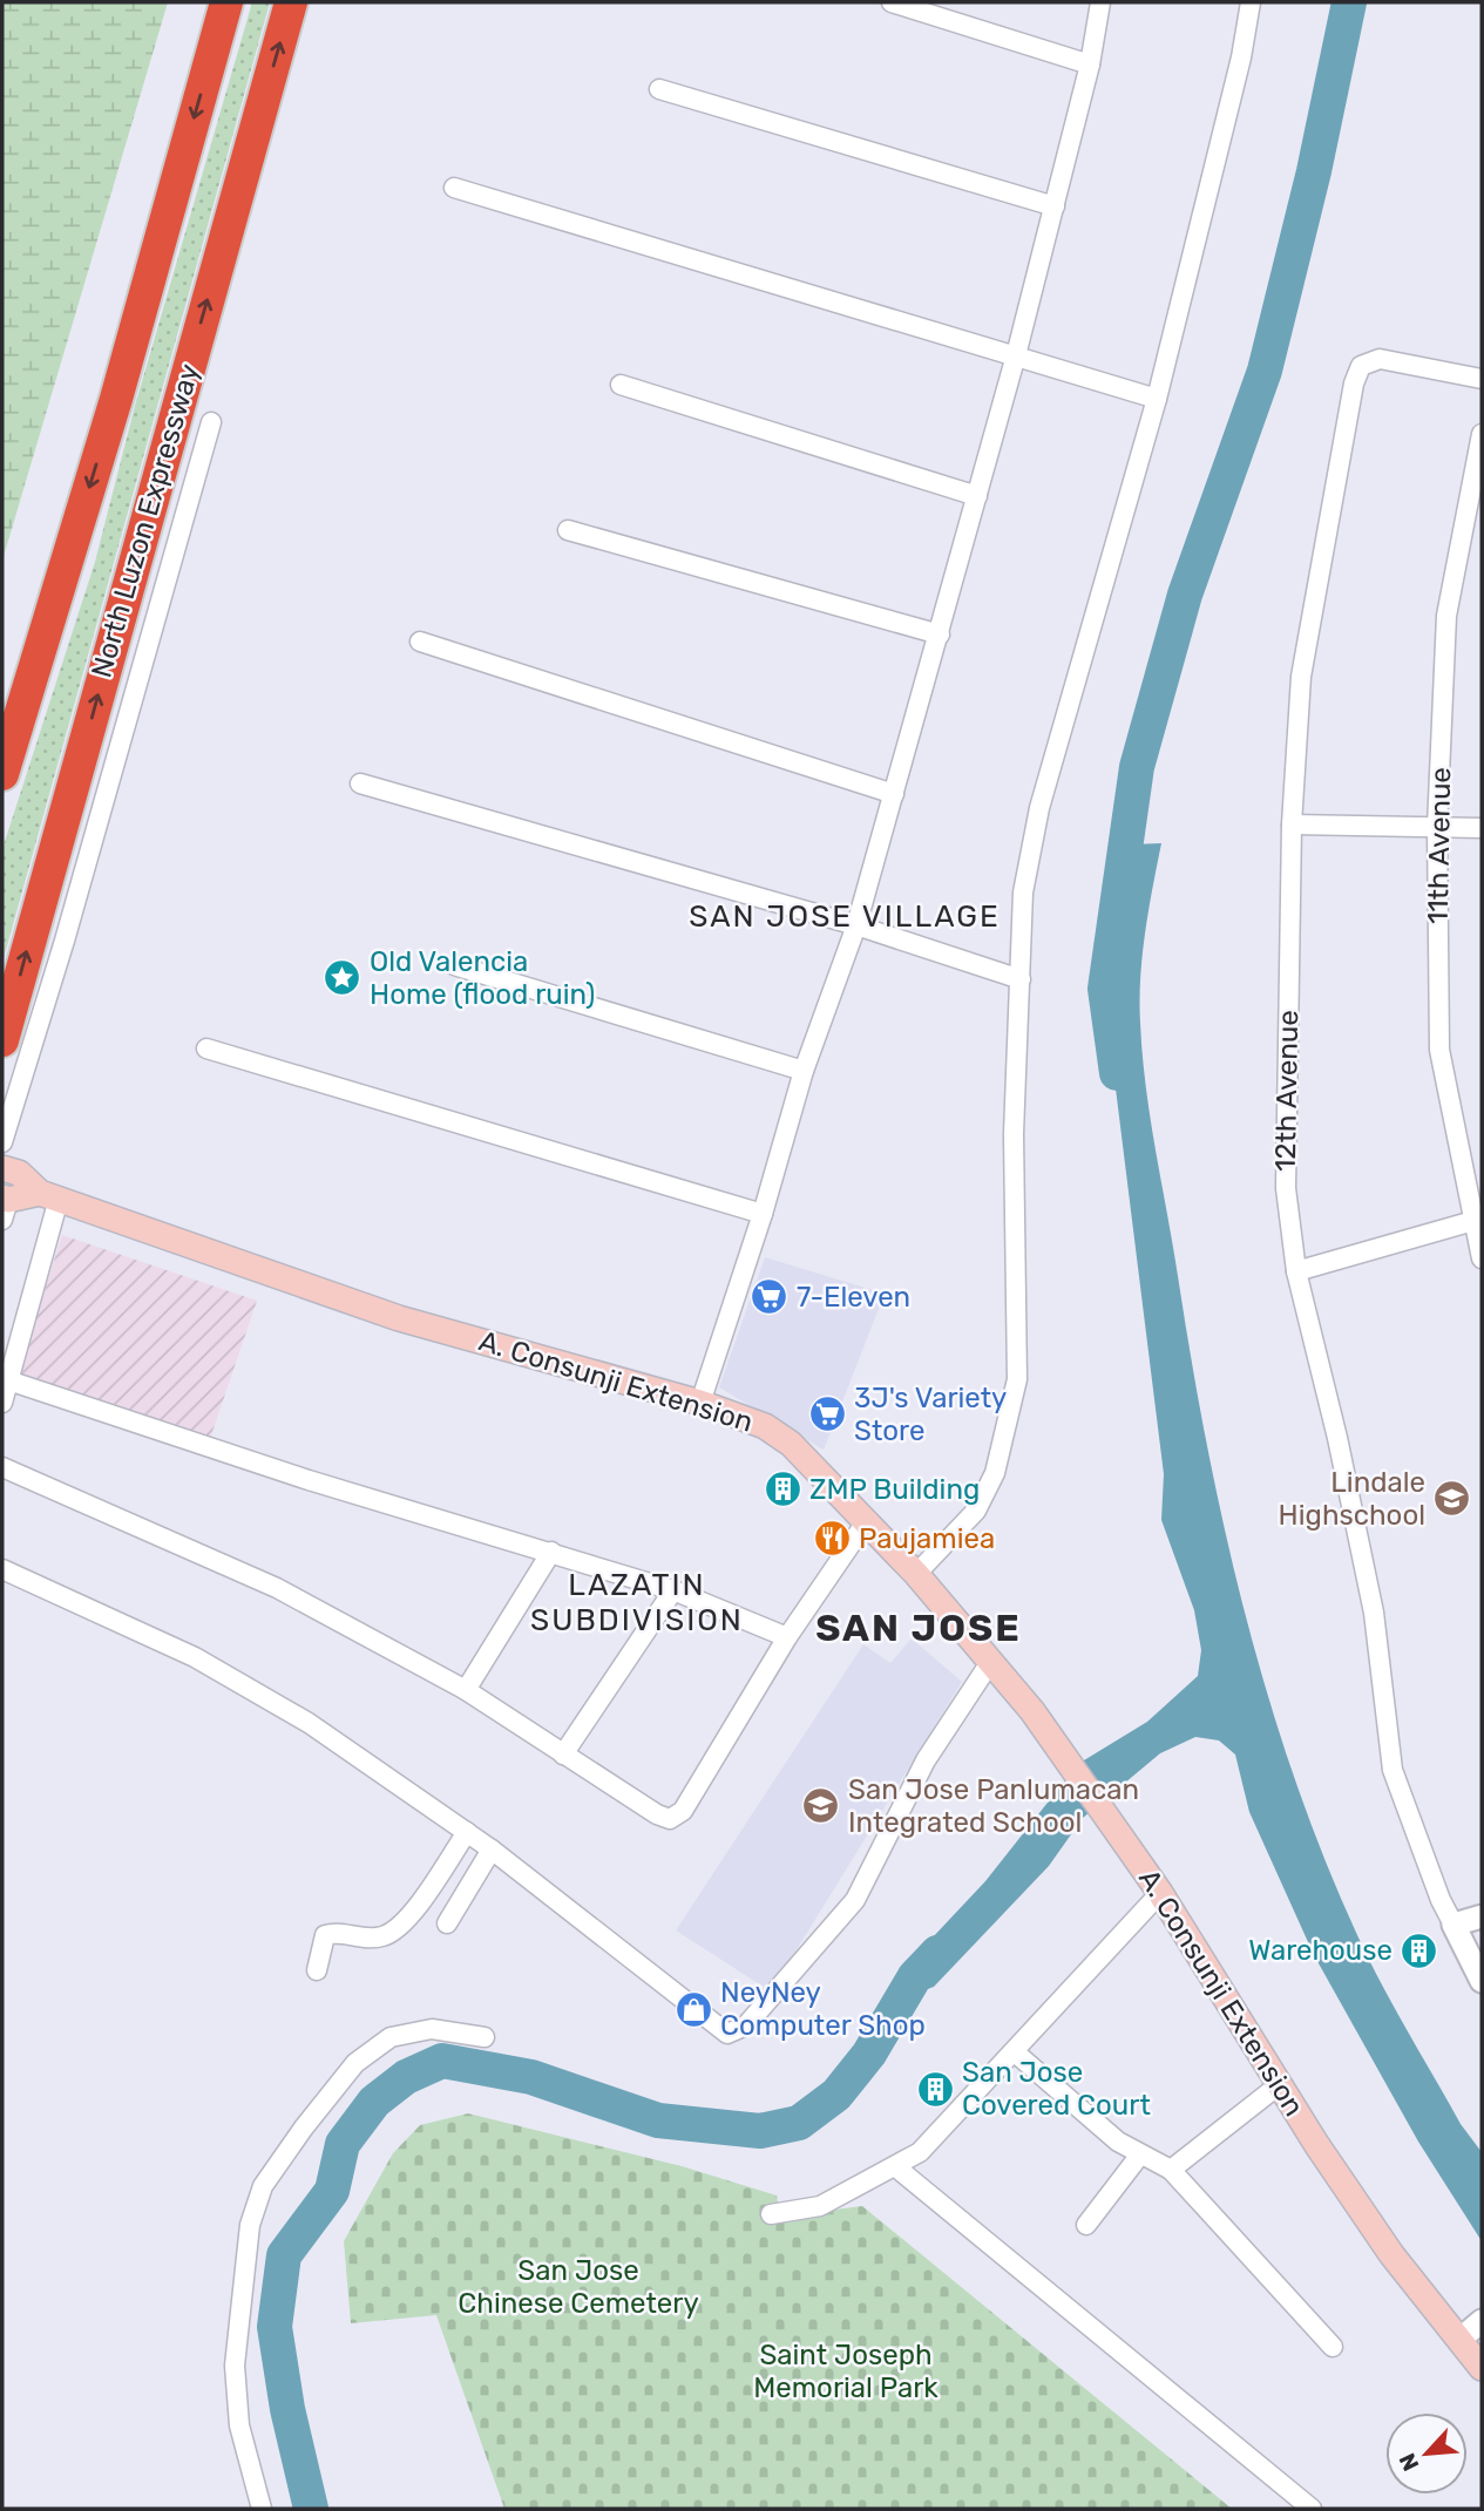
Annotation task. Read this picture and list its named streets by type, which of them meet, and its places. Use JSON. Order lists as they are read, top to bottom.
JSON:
{
  "streets": {
    "highway": ["North Luzon Expressway"],
    "main road": ["A. Consunji Extension"],
    "street": ["11th Avenue", "12th Avenue"]
  },
  "districts": ["SAN JOSE VILLAGE", "LAZATIN SUBDIVISION", "SAN JOSE"],
  "parks": ["San Jose Chinese Cemetery", "Saint Joseph Memorial Park"],
  "places": {
    "place": ["Old Valencia Home (flood ruin)"],
    "supermarket": ["7-Eleven", "3J's Variety Store"],
    "building": ["ZMP Building", "Warehouse", "San Jose Covered Court"],
    "school or university": ["Lindale Highschool", "San Jose Panlumacan Integrated School"],
    "restaurant": ["Paujamiea"],
    "shop": ["NeyNey Computer Shop"]
  },
  "north": "bottom left"
}
